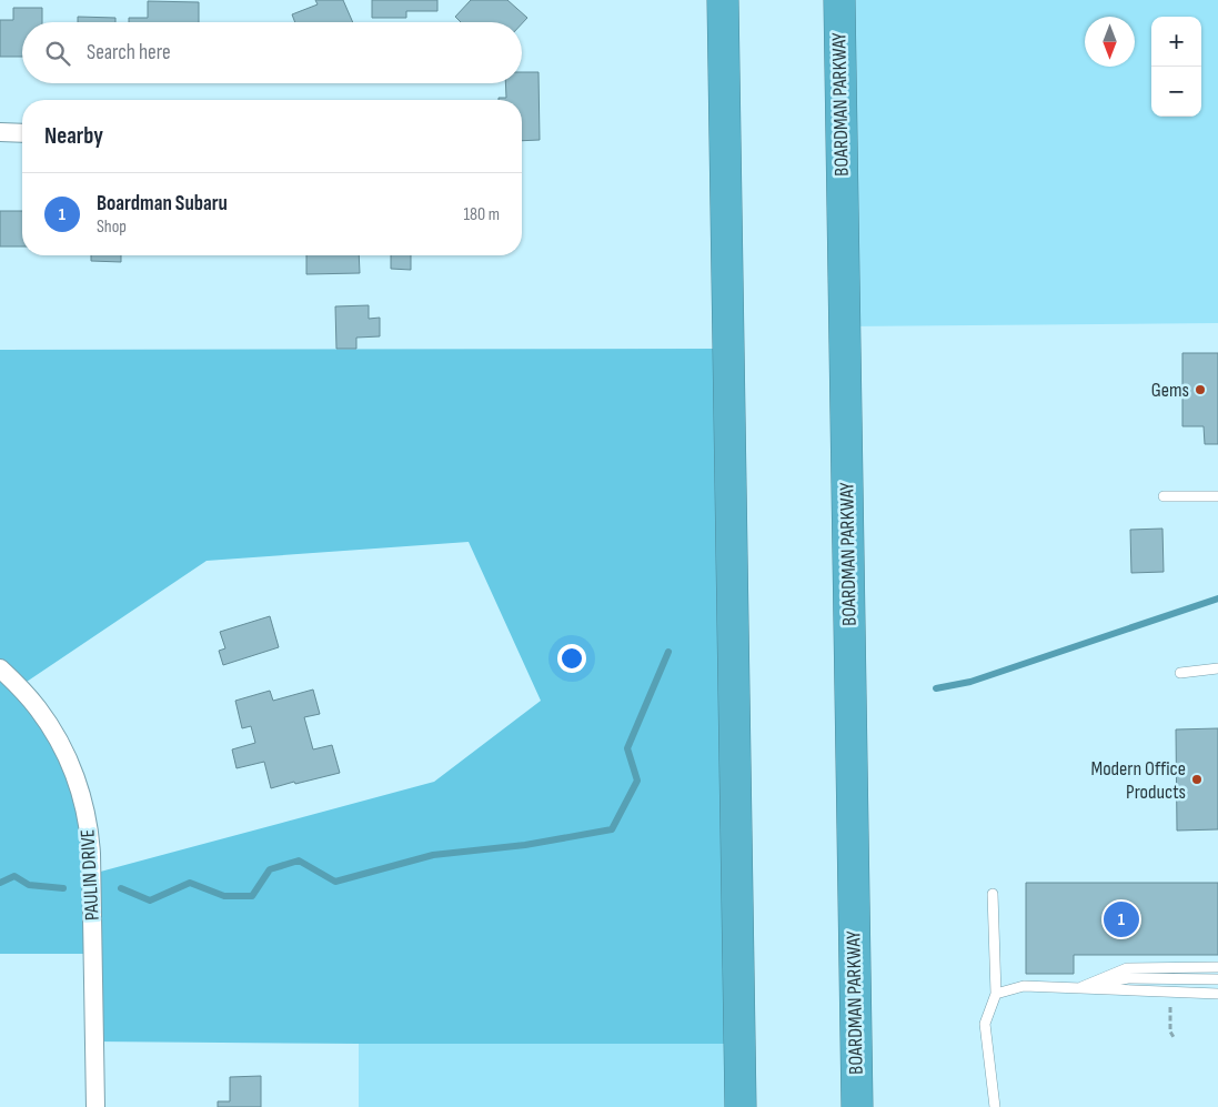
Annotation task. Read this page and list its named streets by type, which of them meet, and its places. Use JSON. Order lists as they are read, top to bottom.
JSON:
{
  "streets": {
    "highway": ["BOARDMAN PARKWAY"],
    "street": ["PAULIN DRIVE"]
  },
  "places": ["Gems", "Modern Office Products"],
  "north": "bottom",
  "page": {
    "map_buttons": ["+", "−"],
    "search": "Search here",
    "heading": "Nearby",
    "list": [
      {
        "mark": "1",
        "name": "Boardman Subaru",
        "note": "Shop",
        "value": "180 m"
      }
    ],
    "pins": "1"
  }
}
